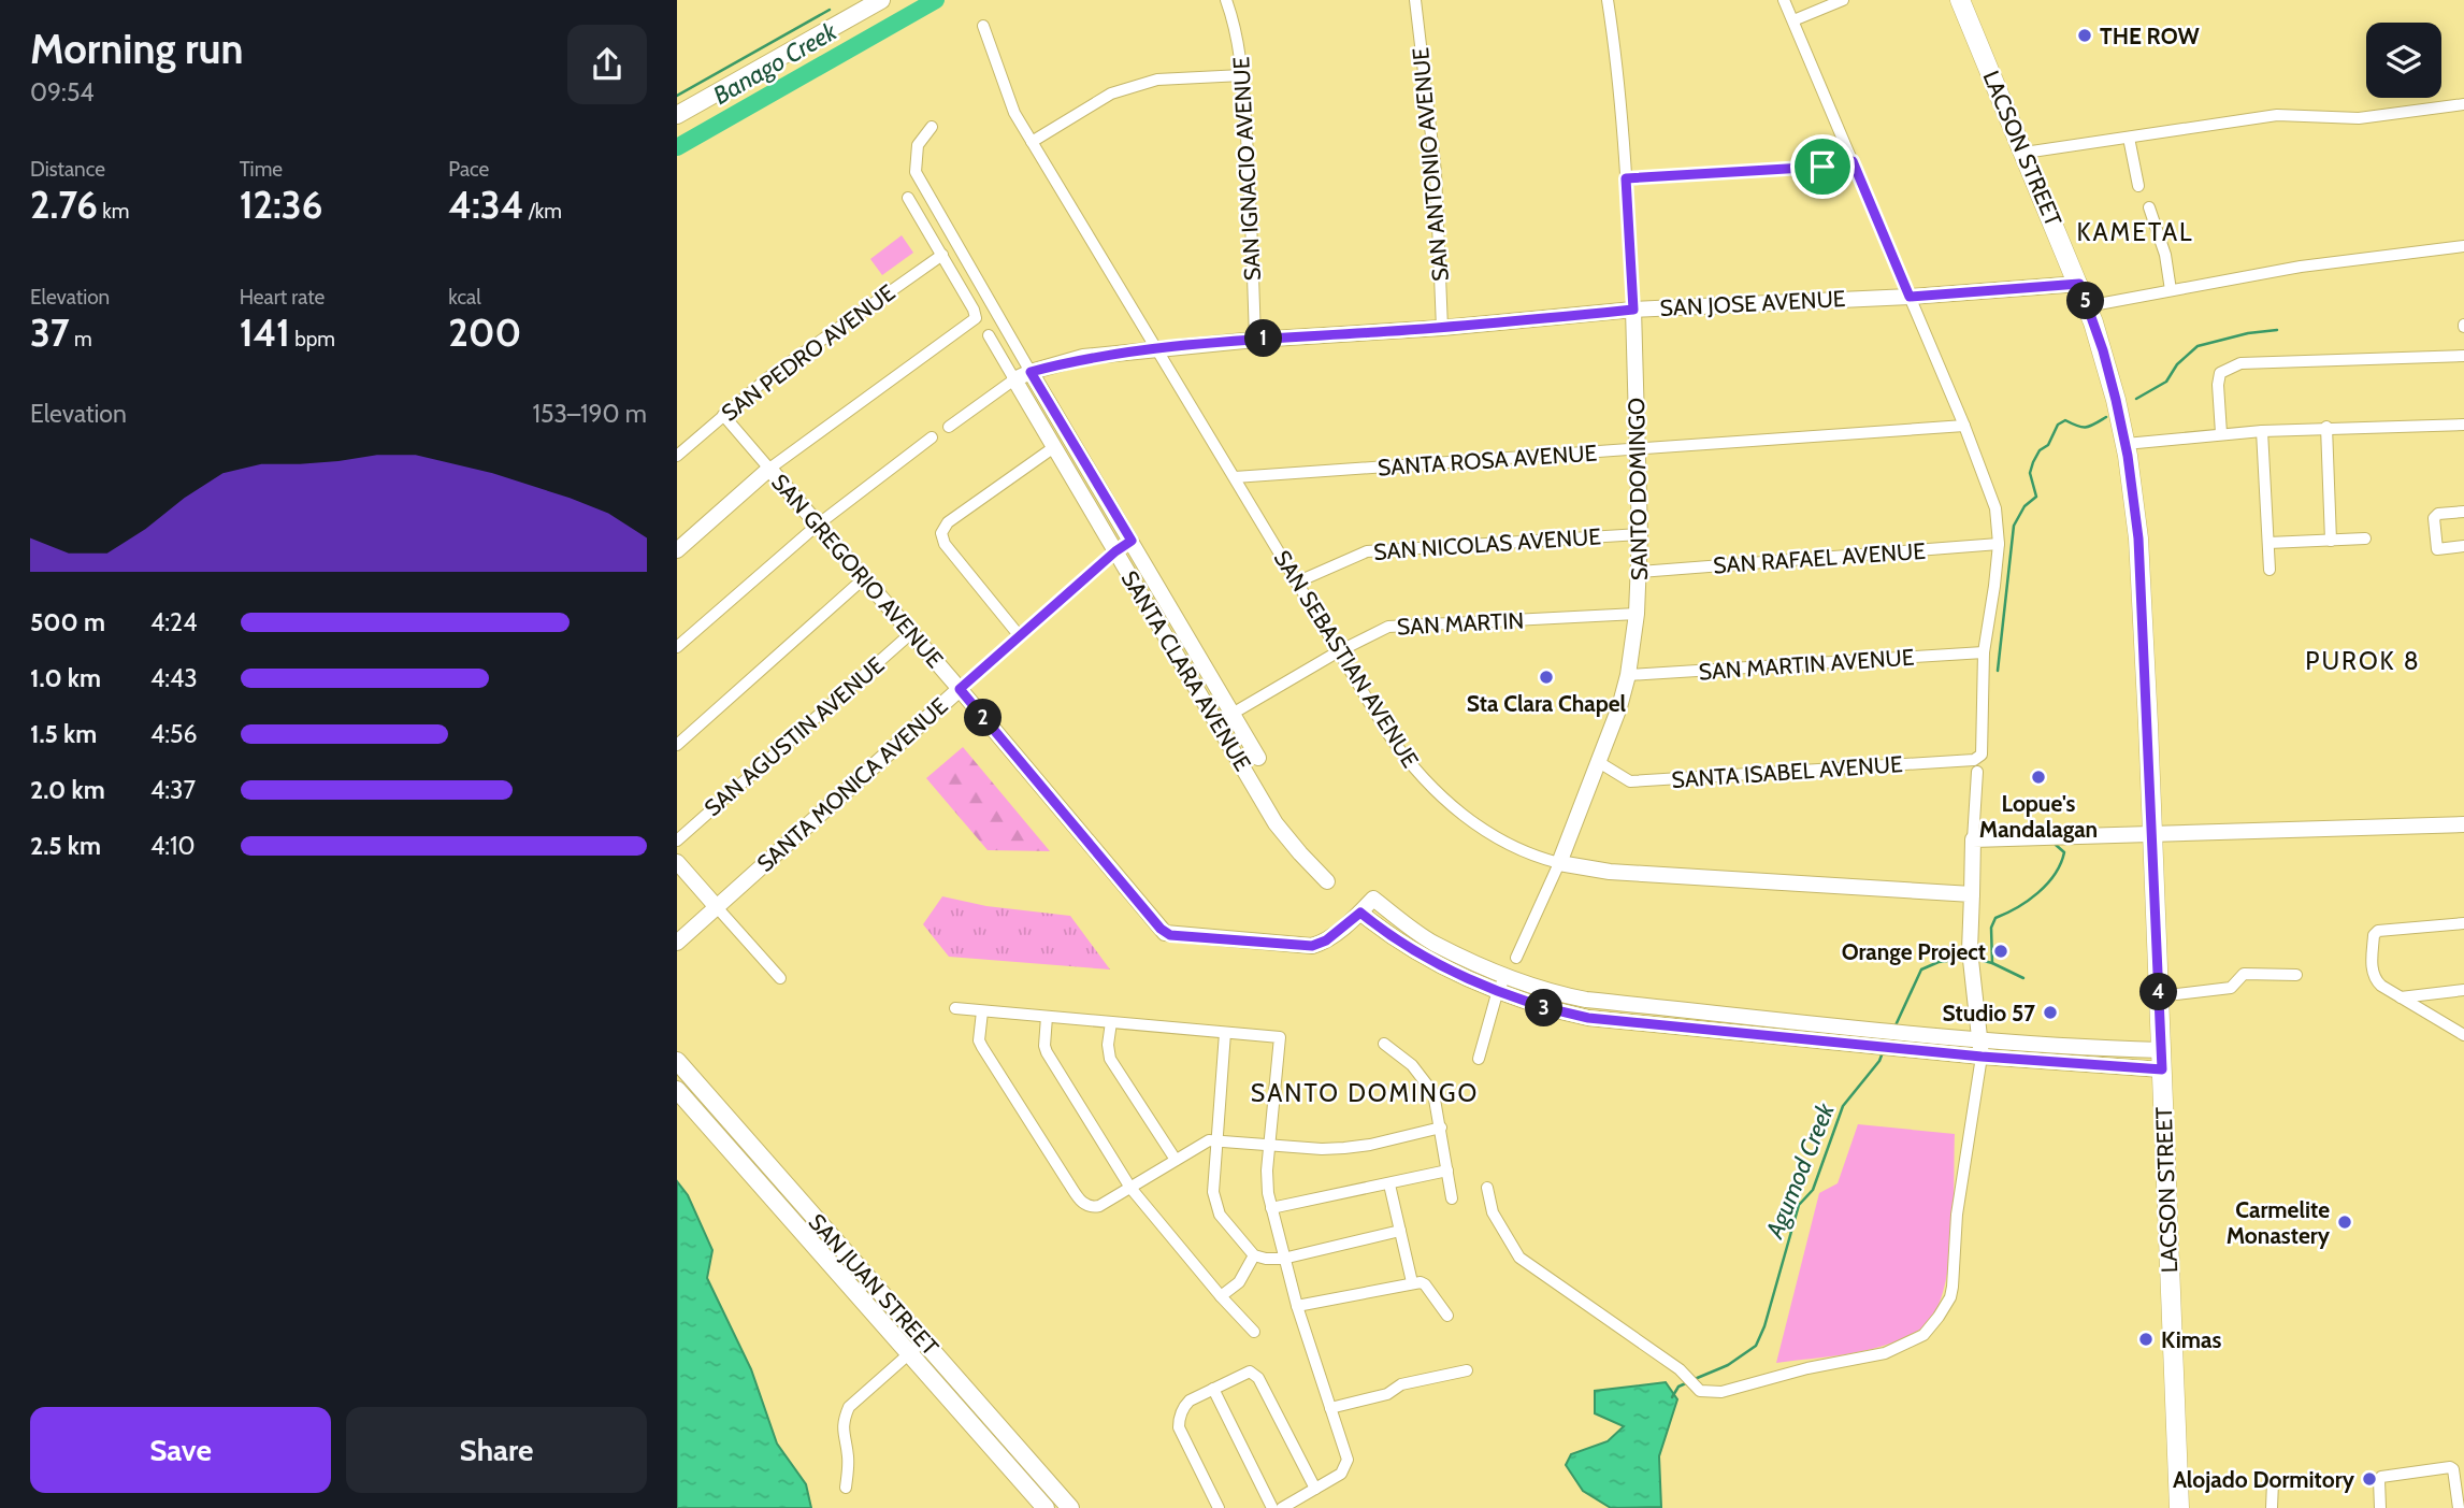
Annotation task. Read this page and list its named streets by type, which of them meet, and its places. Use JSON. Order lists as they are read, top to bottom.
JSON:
{
  "streets": {
    "main road": ["LACSON STREET", "SAN JUAN STREET"],
    "street": [
      "SAN ANTONIO AVENUE",
      "SAN IGNACIO AVENUE",
      "SAN JOSE AVENUE",
      "SAN PEDRO AVENUE",
      "SANTA ROSA AVENUE",
      "SANTO DOMINGO",
      "SAN NICOLAS AVENUE",
      "SAN RAFAEL AVENUE",
      "SAN GREGORIO AVENUE",
      "SAN MARTIN",
      "SAN SEBASTIAN AVENUE",
      "SAN MARTIN AVENUE",
      "SANTA CLARA AVENUE",
      "SAN AGUSTIN AVENUE",
      "SANTA ISABEL AVENUE",
      "SANTA MONICA AVENUE"
    ]
  },
  "crossings": [
    ["LACSON STREET", "SAN JOSE AVENUE"],
    ["SAN ANTONIO AVENUE", "SAN JOSE AVENUE"],
    ["SAN IGNACIO AVENUE", "SAN JOSE AVENUE"],
    ["SAN JOSE AVENUE", "SANTO DOMINGO"],
    ["SAN JOSE AVENUE", "SAN SEBASTIAN AVENUE"],
    ["SAN JOSE AVENUE", "SANTA CLARA AVENUE"],
    ["SAN PEDRO AVENUE", "SAN GREGORIO AVENUE"],
    ["SANTA ROSA AVENUE", "SANTO DOMINGO"],
    ["SANTA ROSA AVENUE", "SAN SEBASTIAN AVENUE"],
    ["SANTO DOMINGO", "SAN NICOLAS AVENUE"],
    ["SANTO DOMINGO", "SAN RAFAEL AVENUE"],
    ["SANTO DOMINGO", "SAN MARTIN"],
    ["SANTO DOMINGO", "SAN SEBASTIAN AVENUE"],
    ["SANTO DOMINGO", "SAN MARTIN AVENUE"],
    ["SANTO DOMINGO", "SANTA ISABEL AVENUE"],
    ["SAN NICOLAS AVENUE", "SAN SEBASTIAN AVENUE"],
    ["SAN GREGORIO AVENUE", "SAN AGUSTIN AVENUE"],
    ["SAN GREGORIO AVENUE", "SANTA MONICA AVENUE"],
    ["SAN MARTIN", "SAN SEBASTIAN AVENUE"],
    ["SAN MARTIN", "SANTA CLARA AVENUE"],
    ["SAN MARTIN AVENUE", "SANTA ISABEL AVENUE"],
    ["SANTA CLARA AVENUE", "SANTA MONICA AVENUE"]
  ],
  "districts": ["KAMETAL", "PUROK 8", "SANTO DOMINGO"],
  "water": ["Banago Creek", "Agumod Creek"],
  "places": [
    "THE ROW",
    "Sta Clara Chapel",
    "Lopue's Mandalagan",
    "Orange Project",
    "Studio 57",
    "Carmelite Monastery",
    "Kimas",
    "Alojado Dormitory"
  ],
  "page": {
    "heading": ["Morning run", "09:54"],
    "stats": [
      ["Distance", "2.76 km"],
      ["Time", "12:36"],
      ["Pace", "4:34 /km"],
      ["Elevation", "37 m"],
      ["Heart rate", "141 bpm"],
      ["kcal", "200"]
    ],
    "pins": [
      "5",
      "1",
      "2",
      "4",
      "3"
    ],
    "chart": ["Elevation", "153–190 m"],
    "list": [
      {
        "name": "500 m",
        "note": "4:24"
      },
      {
        "name": "1.0 km",
        "note": "4:43"
      },
      {
        "name": "1.5 km",
        "note": "4:56"
      },
      {
        "name": "2.0 km",
        "note": "4:37"
      },
      {
        "name": "2.5 km",
        "note": "4:10"
      }
    ],
    "buttons": ["Save", "Share"]
  }
}
